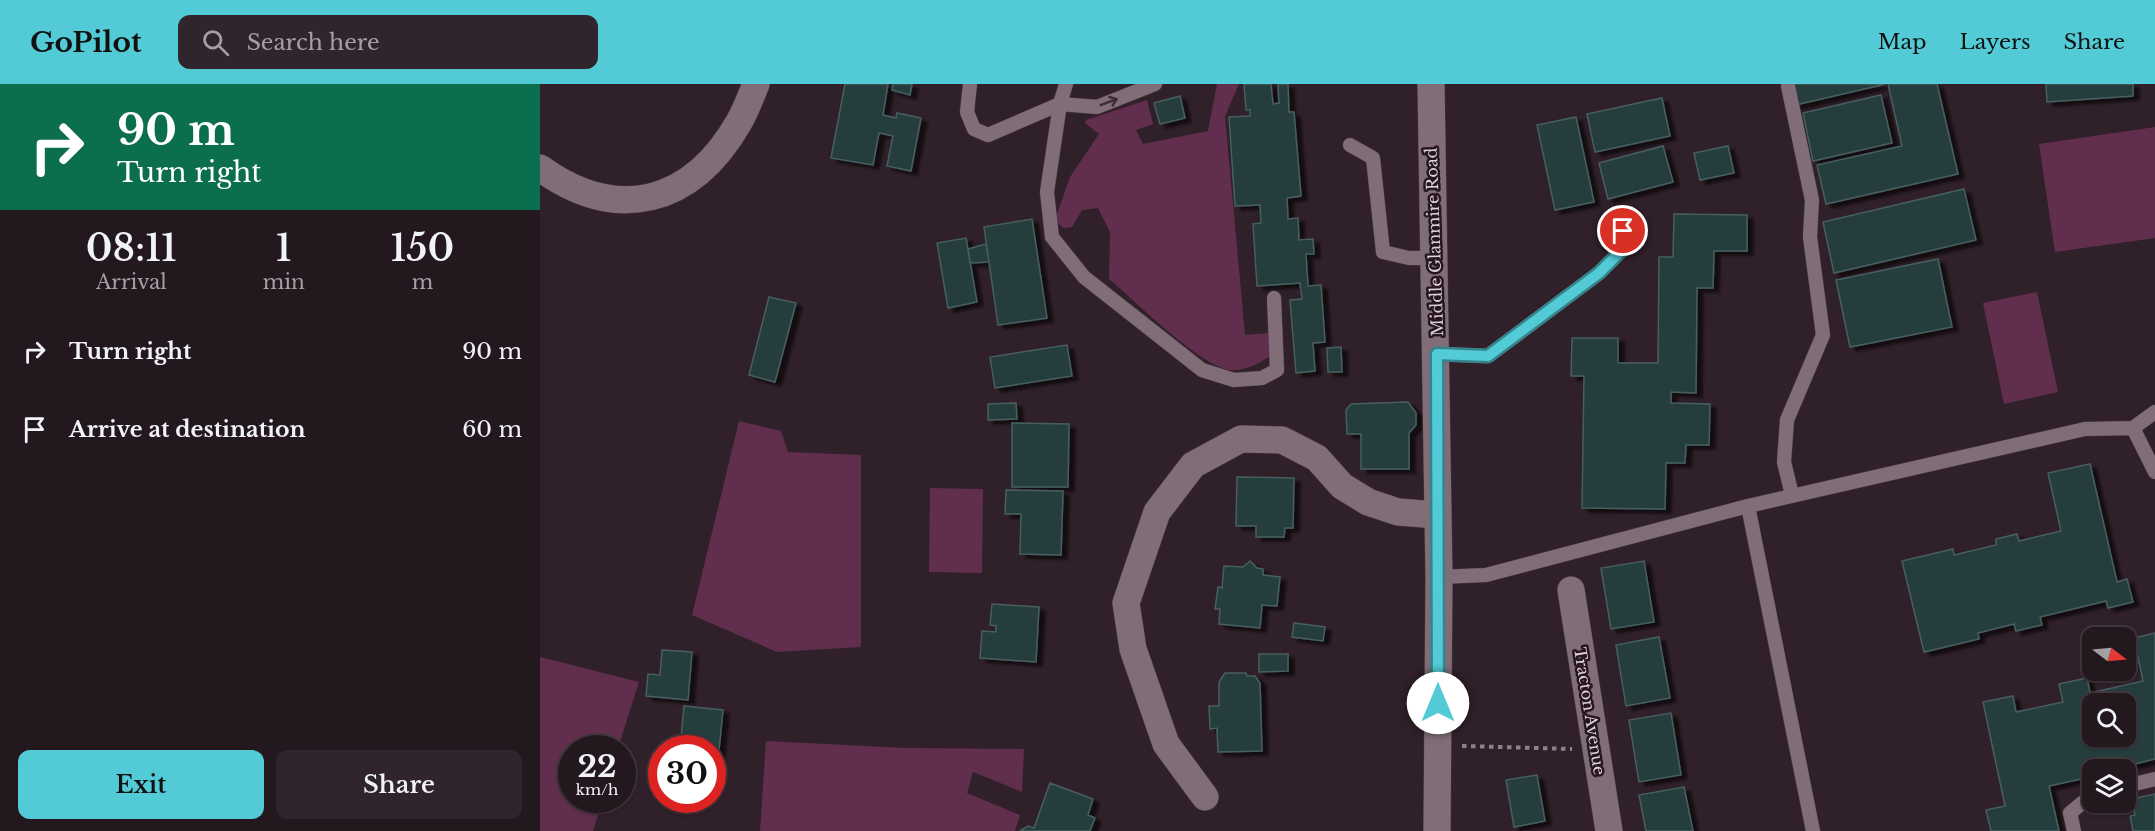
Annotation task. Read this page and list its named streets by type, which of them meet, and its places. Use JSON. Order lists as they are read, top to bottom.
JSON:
{
  "streets": {
    "street": ["Middle Glanmire Road", "Tracton Avenue"]
  },
  "north": "right",
  "page": {
    "header": "GoPilot",
    "search": "Search here",
    "nav": ["Map", "Layers", "Share"],
    "turn": ["90 m", "Turn right"],
    "eta": [
      "08:11",
      "Arrival",
      "1",
      "min",
      "150",
      "m"
    ],
    "list": [
      {
        "name": "Turn right",
        "value": "90 m"
      },
      {
        "name": "Arrive at destination",
        "value": "60 m"
      }
    ],
    "speed": "22 km/h",
    "limit": "30",
    "buttons": ["Exit", "Share"]
  }
}
